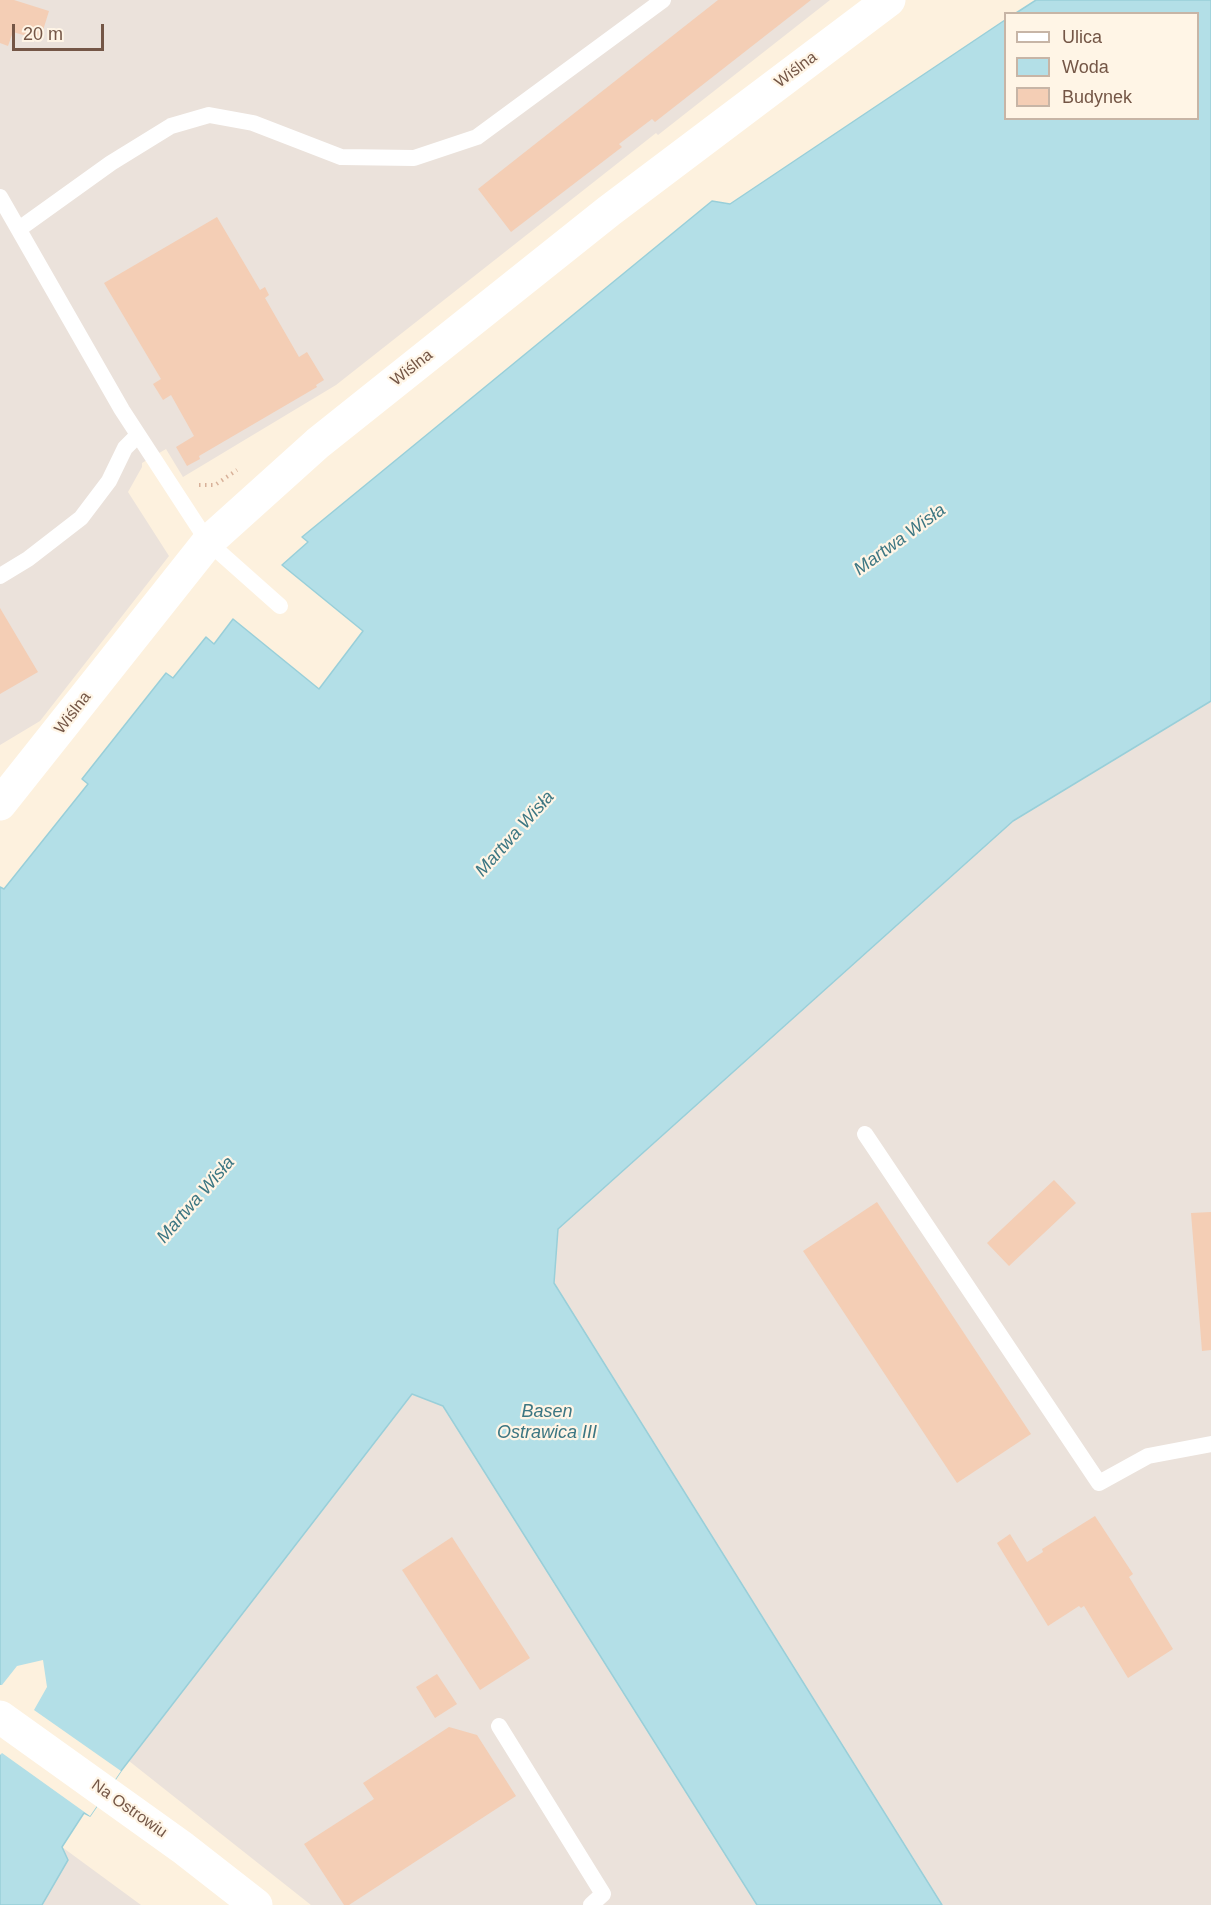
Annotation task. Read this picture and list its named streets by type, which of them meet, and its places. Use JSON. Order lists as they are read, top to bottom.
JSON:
{
  "streets": {
    "street": ["Wiślna", "Na Ostrowiu"]
  },
  "water": ["Martwa Wisła", "Basen Ostrawica III"],
  "legend": ["Ulica", "Woda", "Budynek"],
  "scale_bar": "20 m"
}
